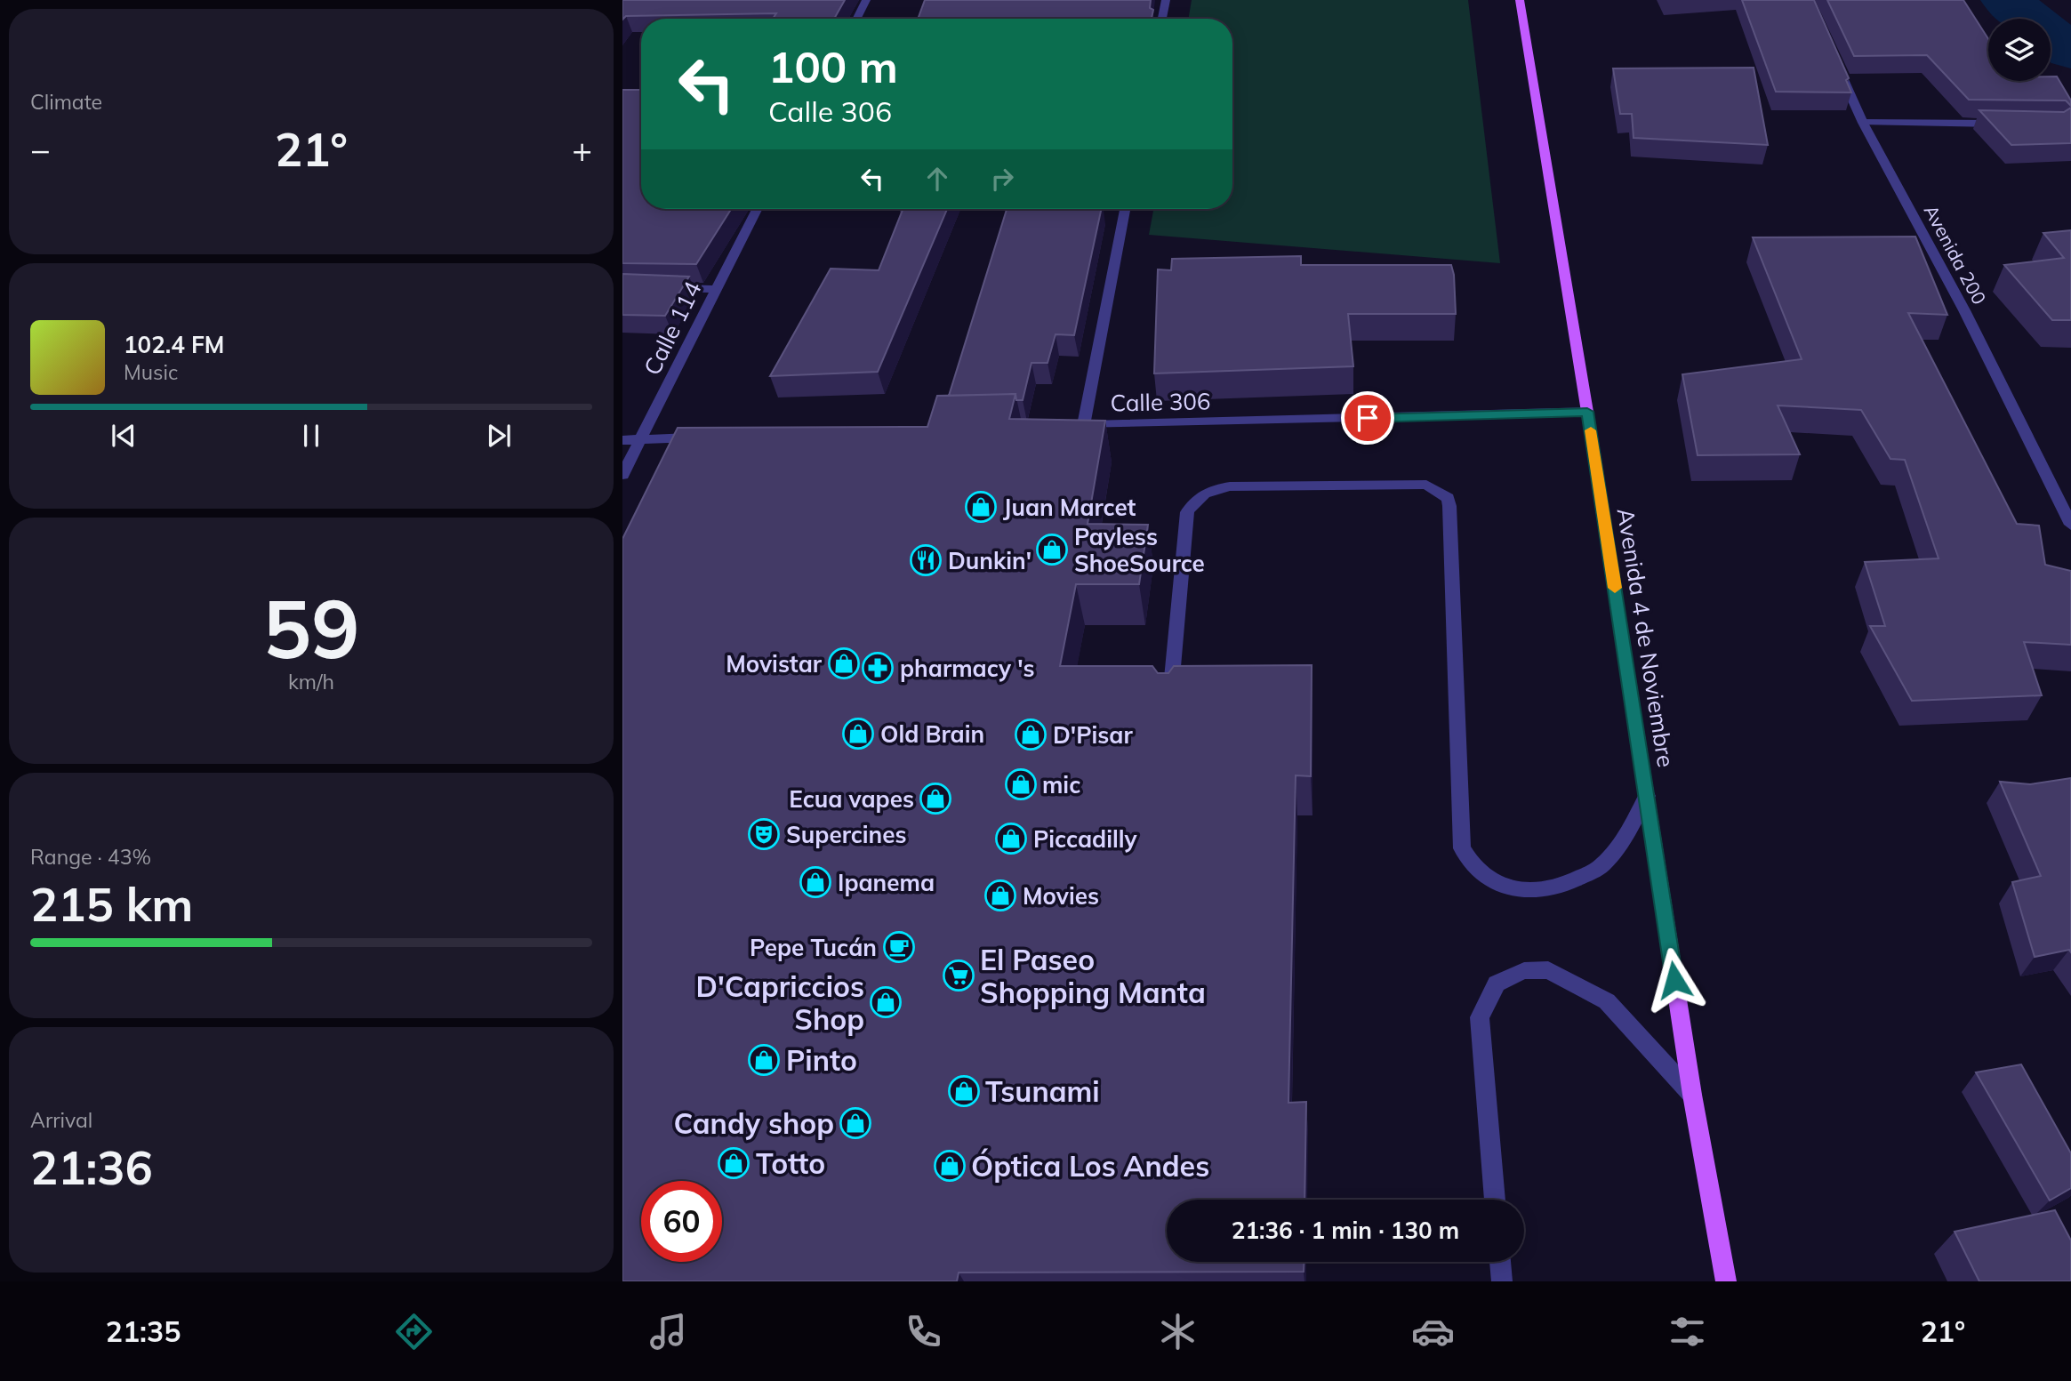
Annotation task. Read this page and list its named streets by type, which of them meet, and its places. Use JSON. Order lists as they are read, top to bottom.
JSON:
{
  "streets": {
    "main road": ["Avenida 4 de Noviembre"],
    "street": ["Avenida 200", "Calle 114", "Calle 306"]
  },
  "crossings": [
    ["Calle 306", "Avenida 4 de Noviembre"]
  ],
  "places": {
    "shop": [
      "Juan Marcet",
      "Payless ShoeSource",
      "Movistar",
      "Old Brain",
      "D'Pisar",
      "mic",
      "Ecua vapes",
      "Piccadilly",
      "Ipanema",
      "Movies",
      "D'Capriccios Shop",
      "Pinto",
      "Tsunami",
      "Candy shop",
      "Totto",
      "Óptica Los Andes"
    ],
    "restaurant": ["Dunkin'"],
    "pharmacy": ["pharmacy 's"],
    "theatre": ["Supercines"],
    "cafe": ["Pepe Tucán"],
    "supermarket": ["El Paseo Shopping Manta"]
  },
  "page": {
    "tile": [
      "Climate",
      ["59", "km/h"],
      ["Range · 43%", "215 km"],
      ["Arrival", "21:36"]
    ],
    "turn": ["100 m", "Calle 306"],
    "heat": ["−", "21°", "+"],
    "song": ["102.4 FM", "Music"],
    "limit": "60",
    "trip": "21:36 · 1 min · 130 m",
    "tabs": ["21:35", "21°"]
  }
}
